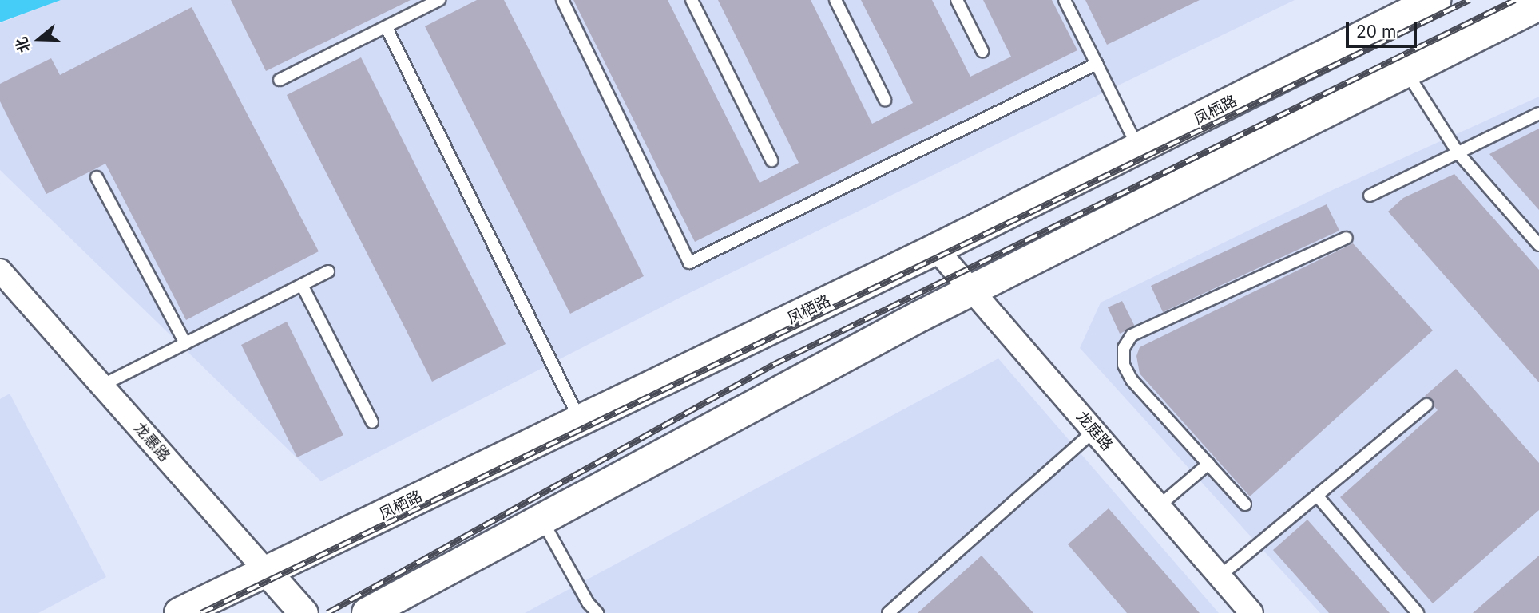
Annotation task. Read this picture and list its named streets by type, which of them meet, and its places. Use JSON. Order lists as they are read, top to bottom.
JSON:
{
  "streets": {
    "main road": ["凤栖路"],
    "street": ["龙庭路", "龙惠路"]
  },
  "crossings": [
    ["凤栖路", "龙庭路"],
    ["凤栖路", "龙惠路"]
  ],
  "scale_bar": "20 m",
  "north": "left"
}
